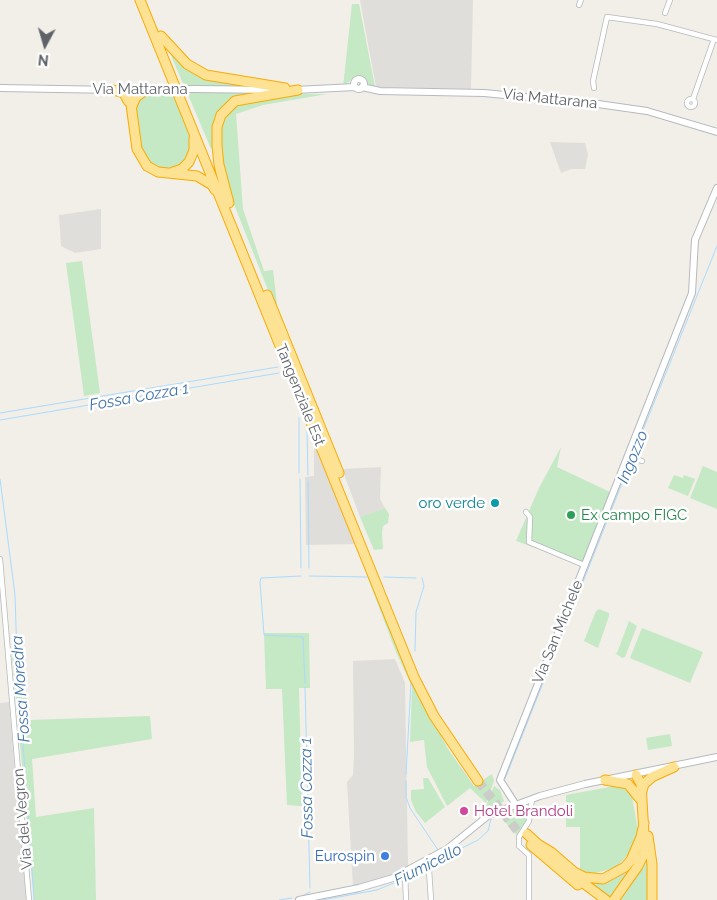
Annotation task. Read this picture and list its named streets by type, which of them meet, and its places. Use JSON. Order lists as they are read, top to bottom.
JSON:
{
  "streets": {
    "highway": ["Tangenziale Est"],
    "street": ["Via Mattarana", "Via San Michele", "Via del Vegron"]
  },
  "water": [
    "Fossa Cozza 1",
    "Ingozzo",
    "Fossa Moredra",
    "Fiumicello"
  ],
  "places": [
    "oro verde",
    "Ex campo FIGC",
    "Hotel Brandoli",
    "Eurospin"
  ],
  "north": "bottom"
}
